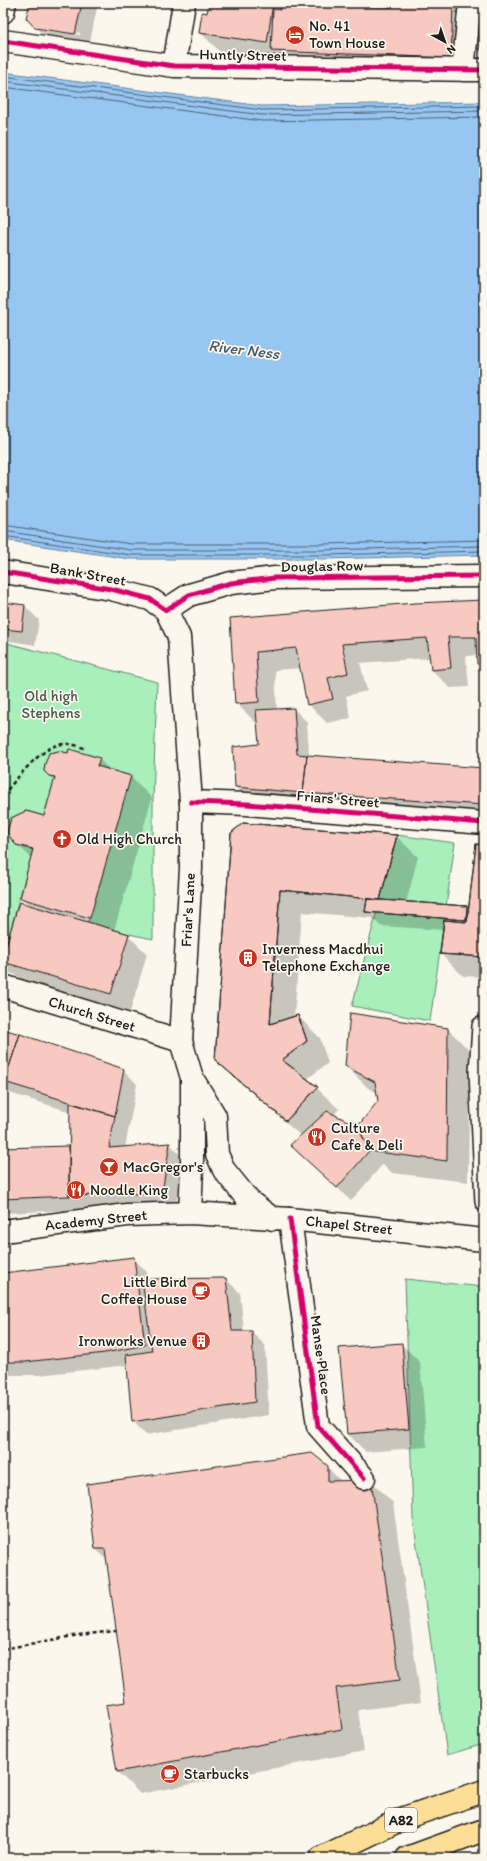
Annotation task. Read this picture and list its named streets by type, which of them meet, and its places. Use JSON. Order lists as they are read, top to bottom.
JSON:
{
  "streets": {
    "highway": ["A82"],
    "street": [
      "Huntly Street",
      "Douglas Row",
      "Bank Street",
      "Friars' Street",
      "Friar's Lane",
      "Church Street",
      "Academy Street",
      "Chapel Street",
      "Manse Place"
    ]
  },
  "crossings": [
    ["Douglas Row", "Bank Street"],
    ["Douglas Row", "Friar's Lane"],
    ["Bank Street", "Friar's Lane"],
    ["Friars' Street", "Friar's Lane"],
    ["Friar's Lane", "Church Street"],
    ["Friar's Lane", "Academy Street"],
    ["Friar's Lane", "Chapel Street"],
    ["Academy Street", "Chapel Street"],
    ["Chapel Street", "Manse Place"]
  ],
  "water": ["River Ness"],
  "parks": ["Old high Stephens"],
  "places": {
    "hotel": ["No. 41 Town House"],
    "church": ["Old High Church"],
    "building": ["Inverness Macdhui Telephone Exchange", "Ironworks Venue"],
    "restaurant": ["Culture Cafe & Deli", "Noodle King"],
    "bar": ["MacGregor's"],
    "cafe": ["Little Bird Coffee House", "Starbucks"]
  },
  "north": "bottom right"
}
